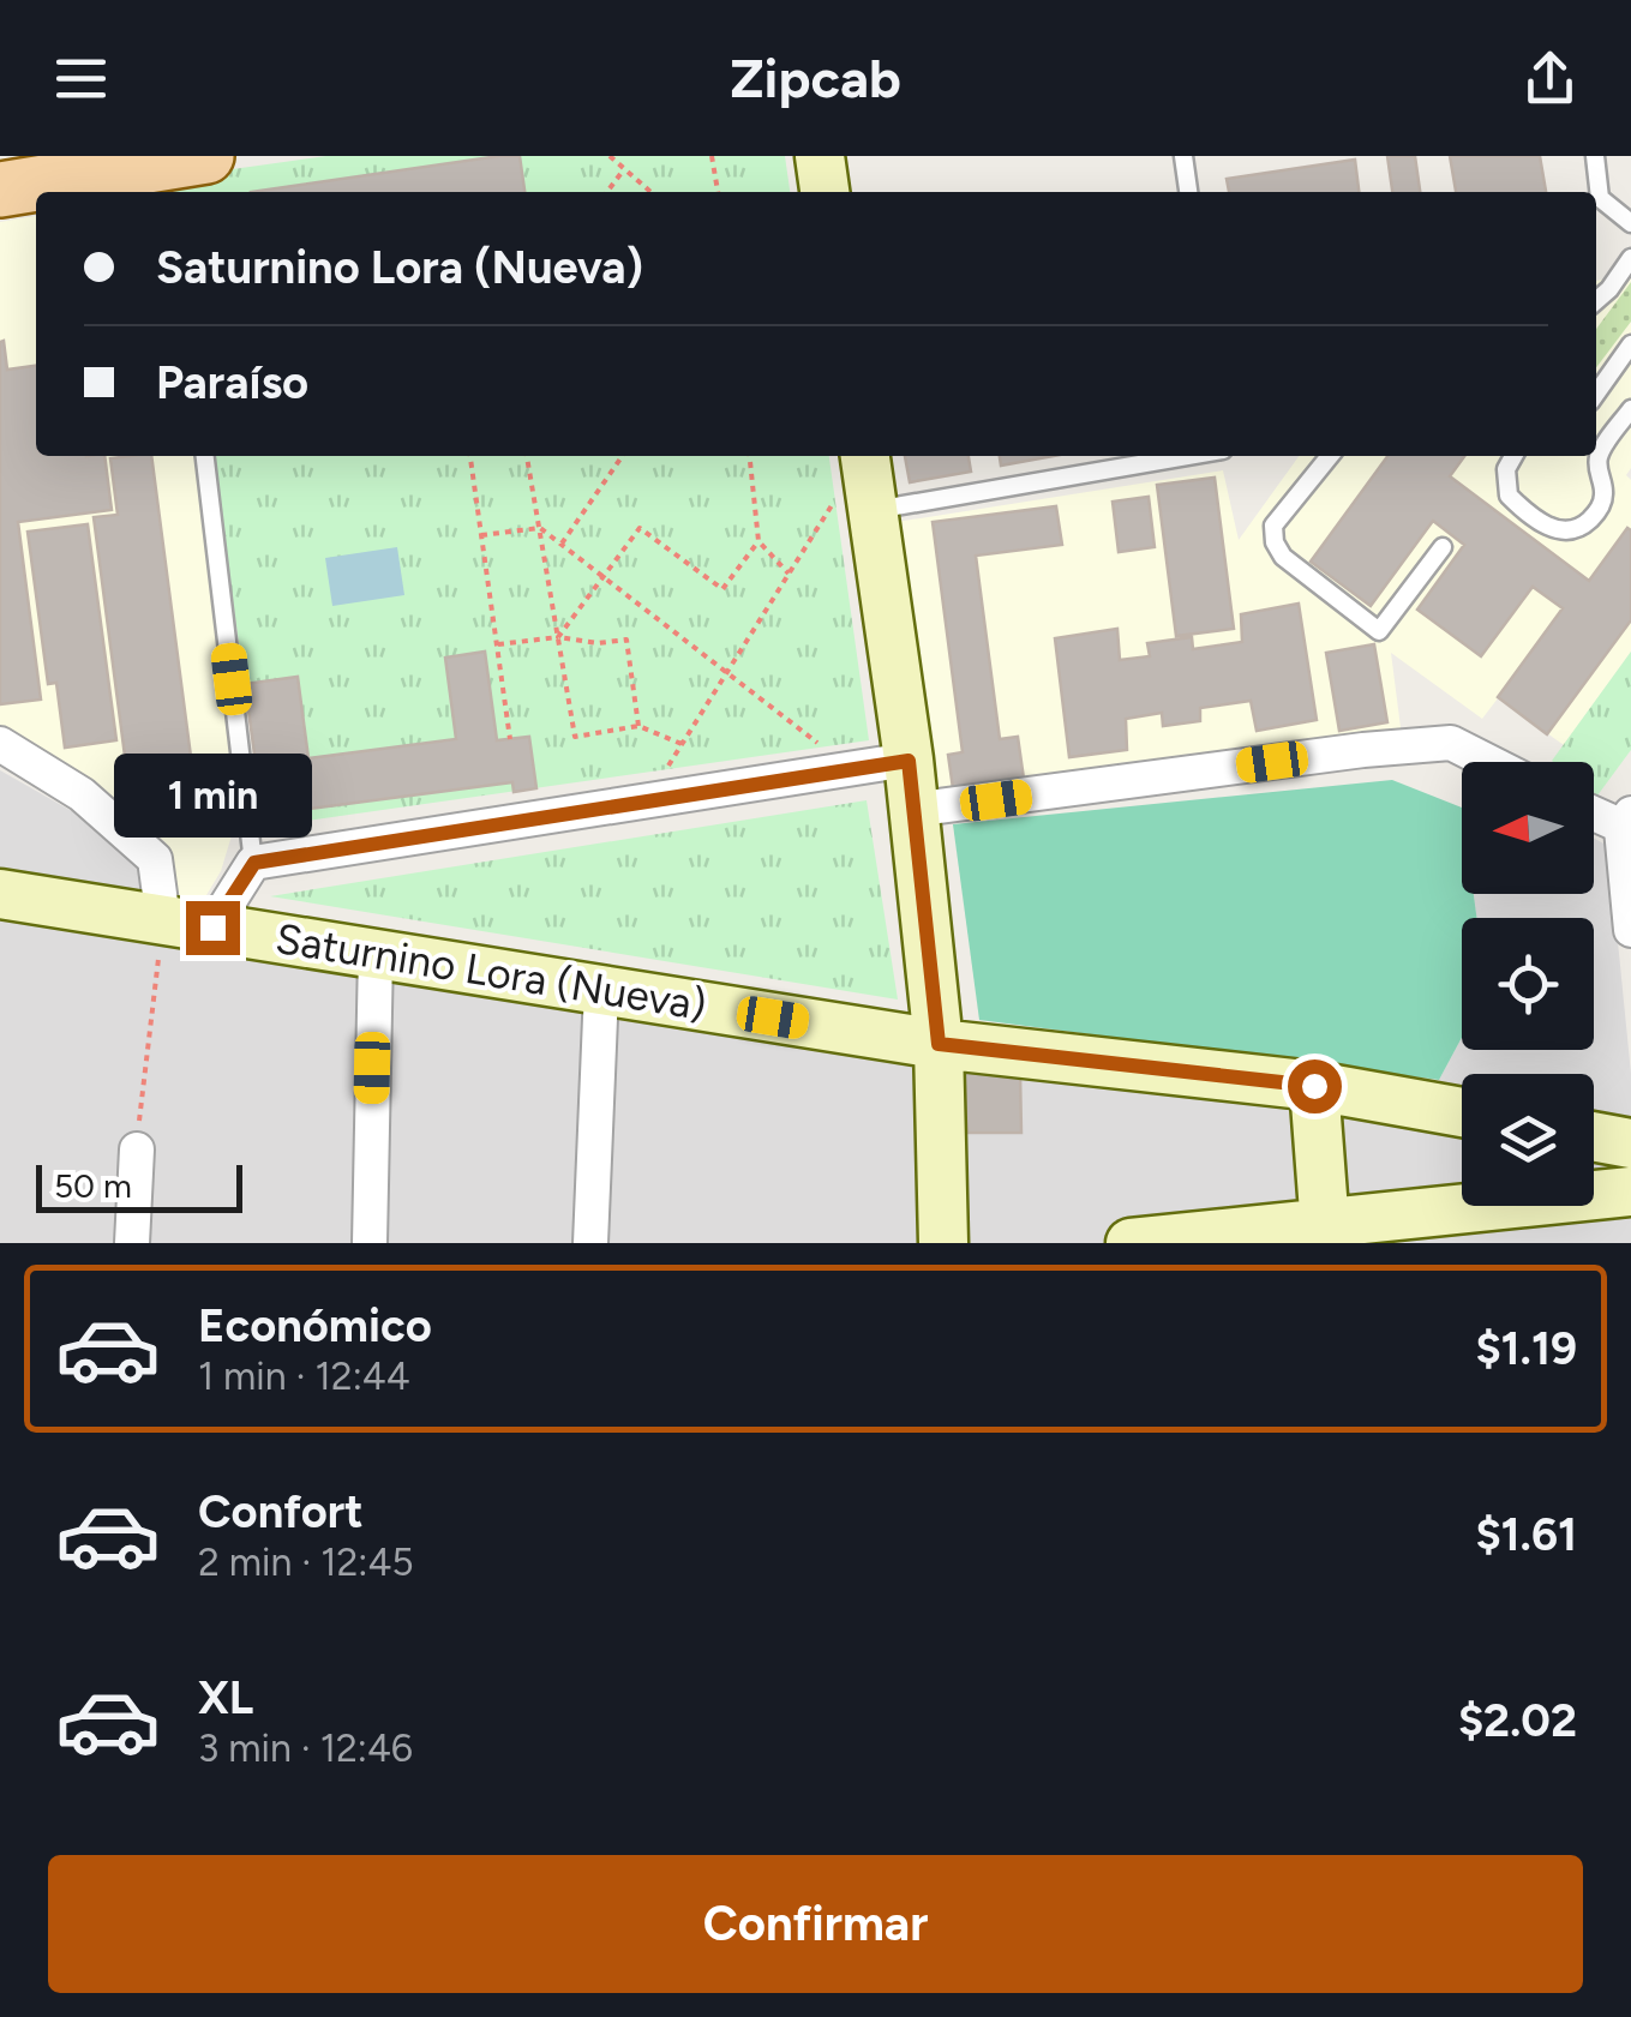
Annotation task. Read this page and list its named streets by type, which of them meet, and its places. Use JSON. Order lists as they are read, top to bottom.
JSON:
{
  "streets": {
    "main road": ["Saturnino Lora (Nueva)"]
  },
  "scale_bar": "50 m",
  "north": "left",
  "page": {
    "header": "Zipcab",
    "banner": ["Saturnino Lora (Nueva)", "Paraíso"],
    "bubble": "1 min",
    "scale": "50 m",
    "list": [
      {
        "name": "Económico",
        "note": "1 min · 12:44",
        "value": "$1.19"
      },
      {
        "name": "Confort",
        "note": "2 min · 12:45",
        "value": "$1.61"
      },
      {
        "name": "XL",
        "note": "3 min · 12:46",
        "value": "$2.02"
      }
    ],
    "buttons": "Confirmar"
  }
}
